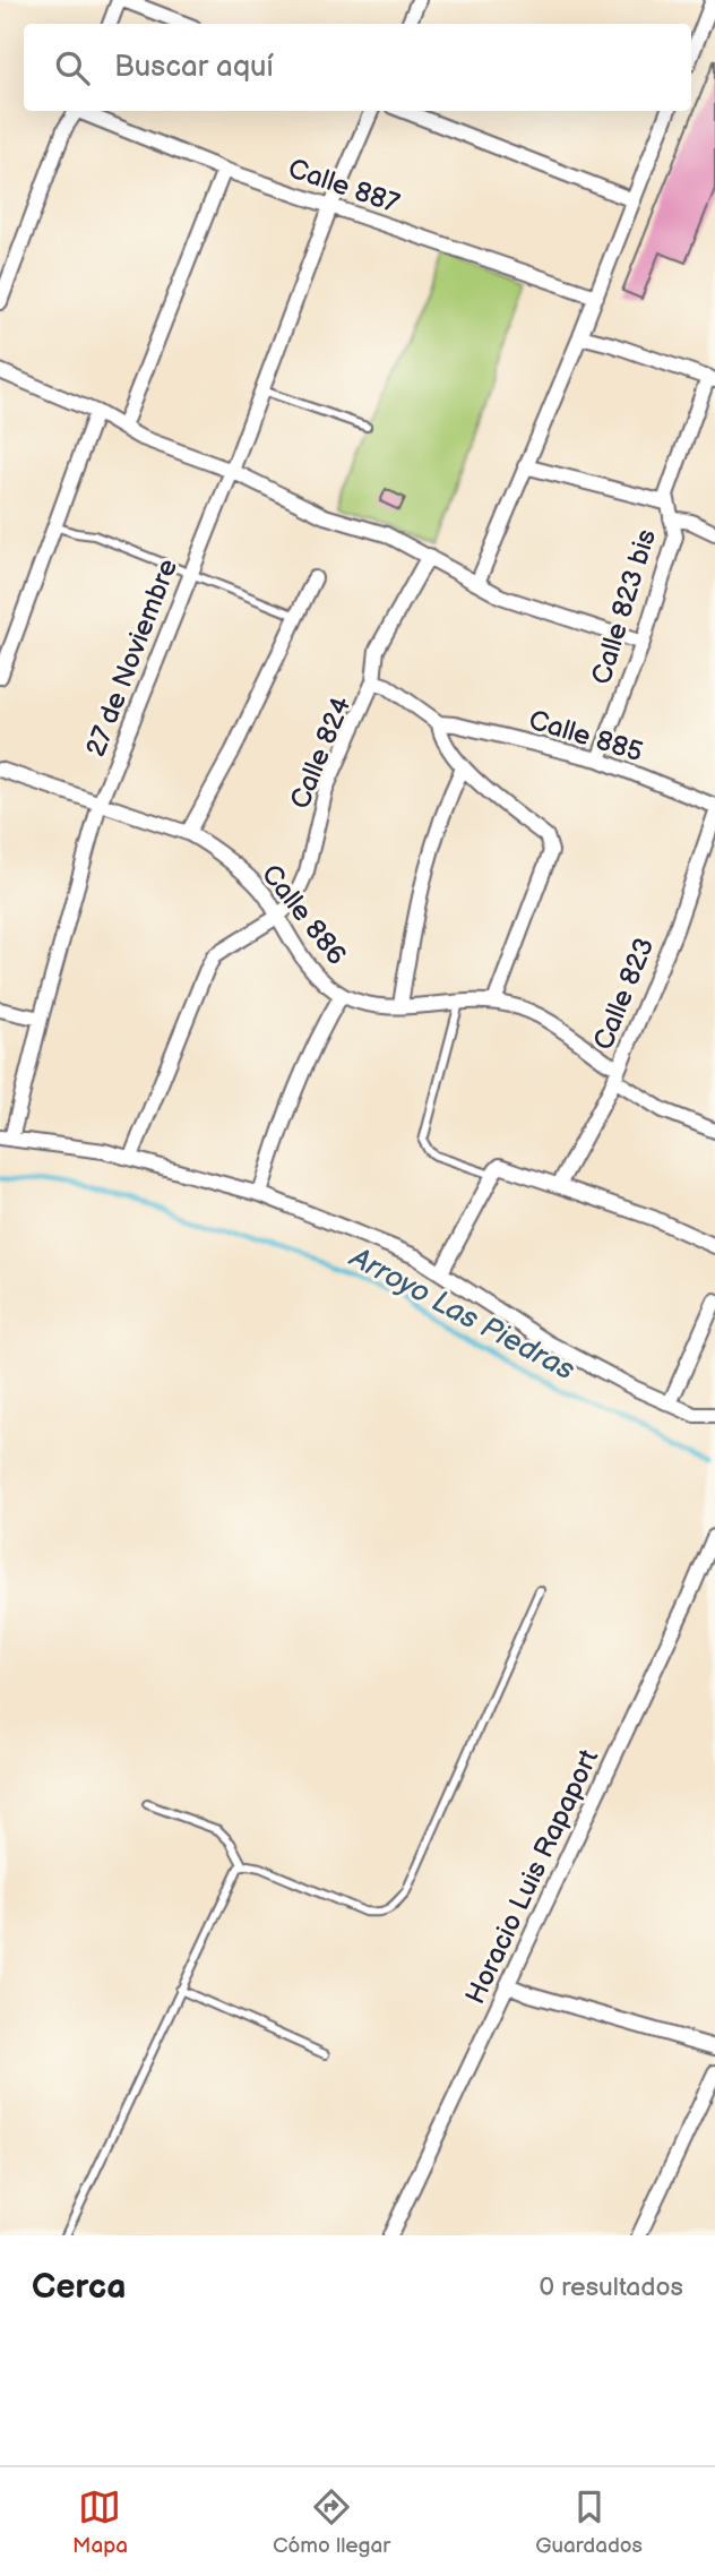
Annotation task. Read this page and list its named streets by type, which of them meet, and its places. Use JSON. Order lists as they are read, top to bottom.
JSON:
{
  "streets": {
    "street": [
      "Calle 887",
      "Calle 823 bis",
      "27 de Noviembre",
      "Calle 885",
      "Calle 824",
      "Calle 886",
      "Calle 823",
      "Horacio Luis Rapaport"
    ]
  },
  "crossings": [
    ["Calle 887", "27 de Noviembre"],
    ["Calle 823 bis", "Calle 885"],
    ["27 de Noviembre", "Calle 886"],
    ["Calle 824", "Calle 886"],
    ["Calle 886", "Calle 823"]
  ],
  "water": ["Arroyo Las Piedras"],
  "page": {
    "search": "Buscar aquí",
    "heading": ["Cerca", "0 resultados"],
    "nav": ["Mapa", "Cómo llegar", "Guardados"]
  }
}
